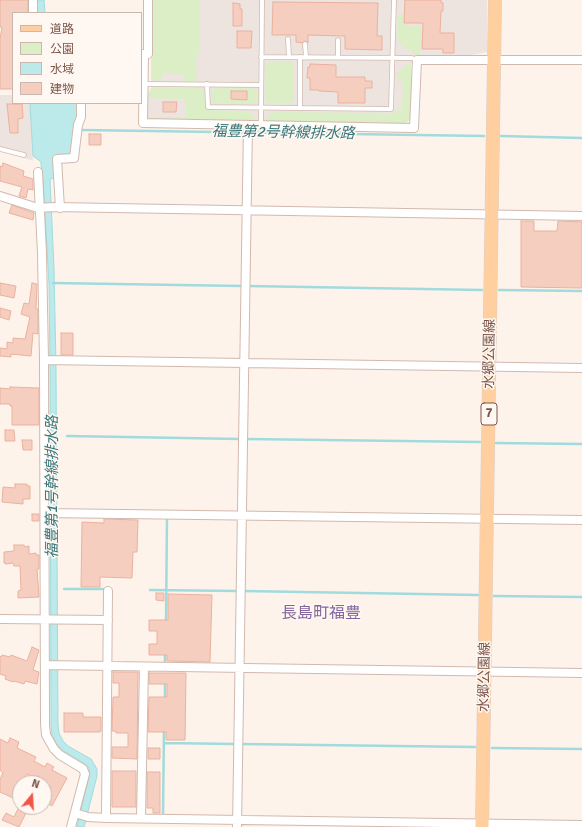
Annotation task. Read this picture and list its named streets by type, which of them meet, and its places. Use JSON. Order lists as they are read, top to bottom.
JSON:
{
  "streets": {
    "main road": ["水郷公園線", "7"]
  },
  "districts": ["長島町福豊"],
  "water": ["福豊第2号幹線排水路", "福豊第1号幹線排水路"],
  "legend": [
    "道路",
    "公園",
    "水域",
    "建物"
  ],
  "north": "top"
}
